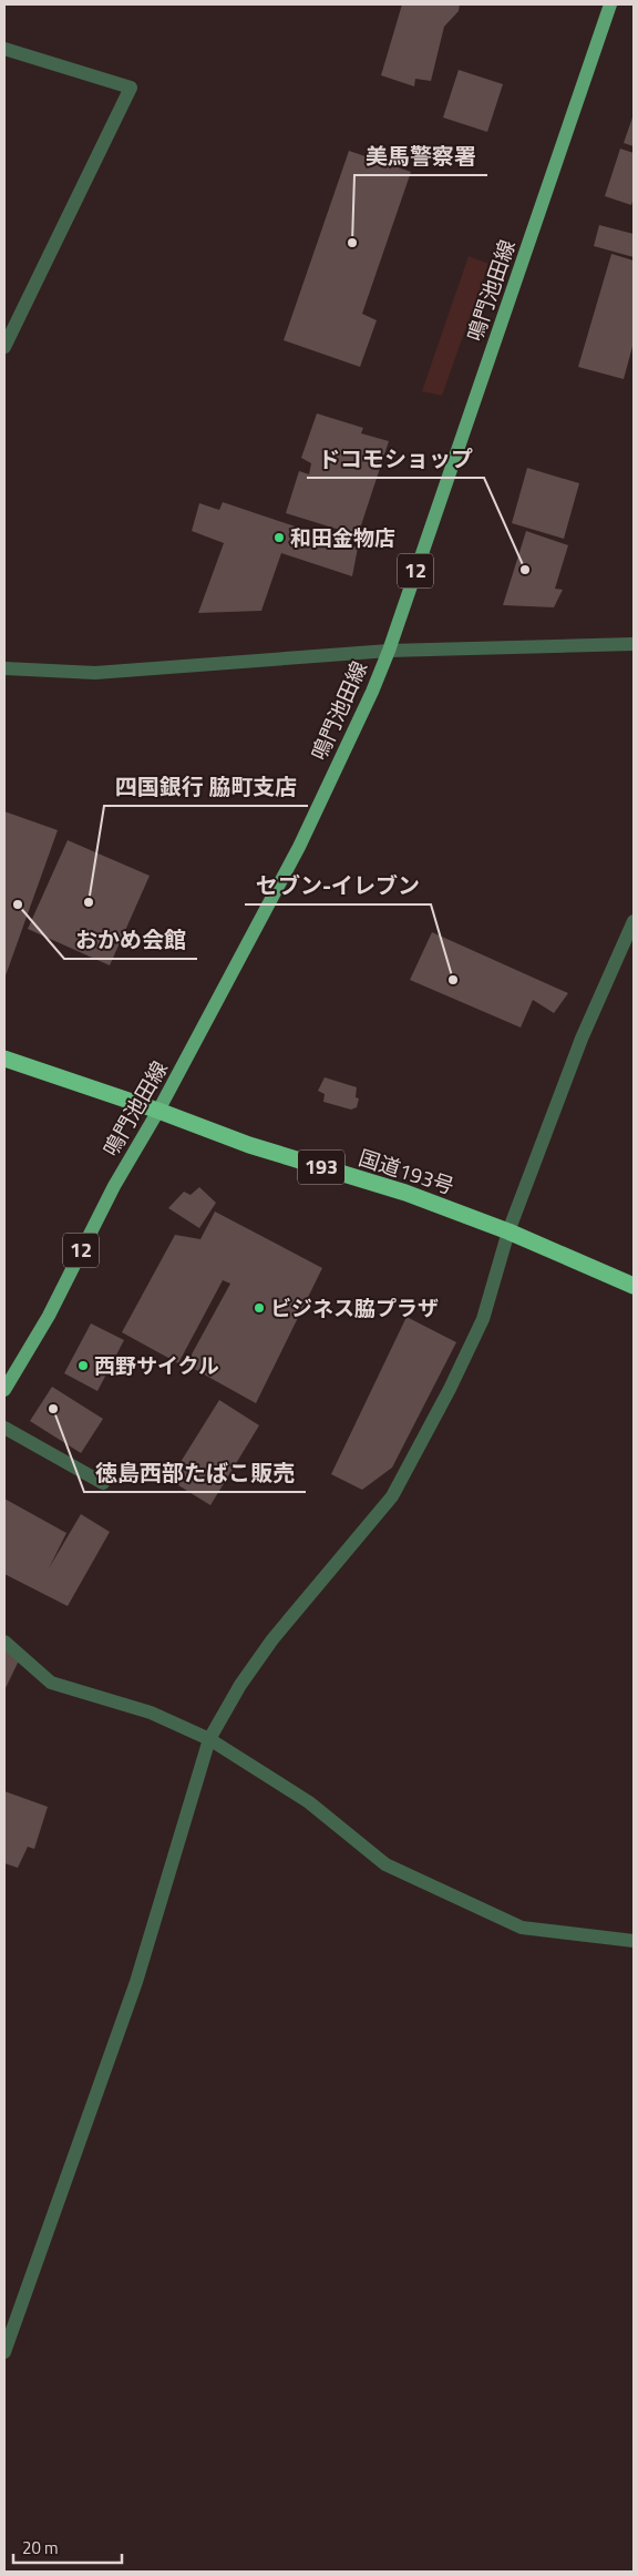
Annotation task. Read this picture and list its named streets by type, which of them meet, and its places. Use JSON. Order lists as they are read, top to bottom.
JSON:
{
  "streets": {
    "highway": ["193", "国道193号"],
    "main road": ["鳴門池田線", "12"]
  },
  "crossings": [
    ["鳴門池田線", "国道193号"]
  ],
  "places": [
    "美馬警察署",
    "和田金物店",
    "ドコモショップ",
    "四国銀行 脇町支店",
    "おかめ会館",
    "セブン-イレブン",
    "ビジネス脇プラザ",
    "西野サイクル",
    "徳島西部たばこ販売"
  ],
  "scale_bar": "20 m"
}
